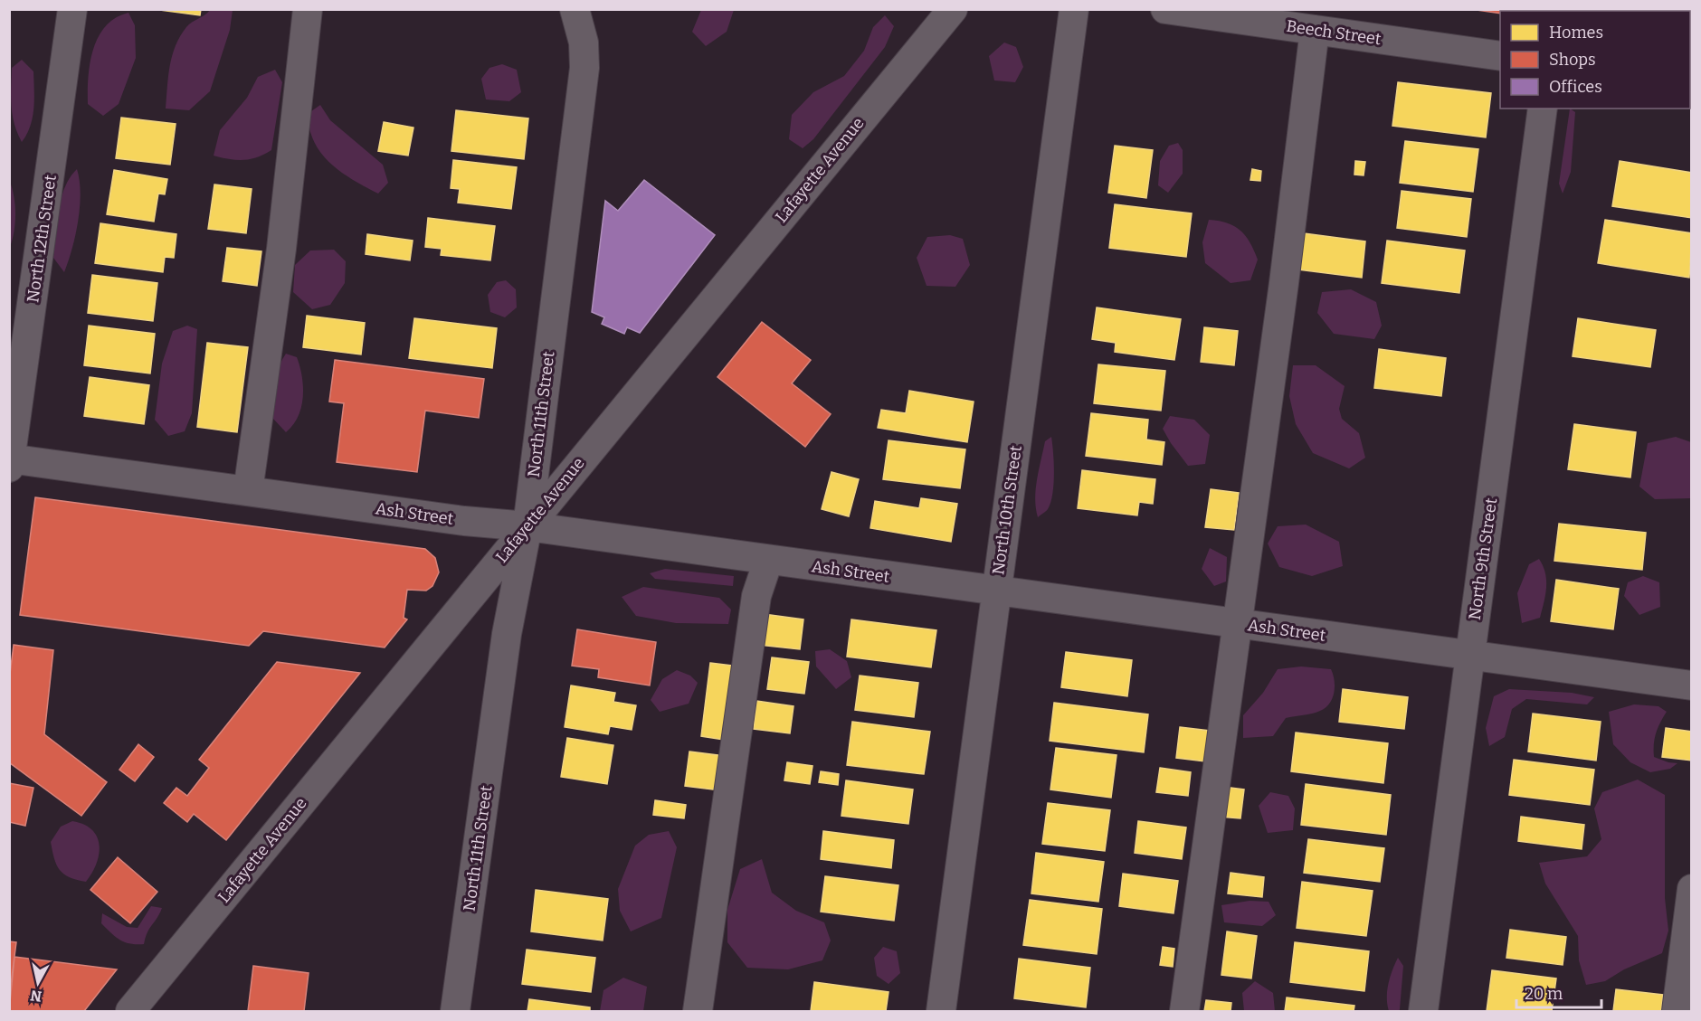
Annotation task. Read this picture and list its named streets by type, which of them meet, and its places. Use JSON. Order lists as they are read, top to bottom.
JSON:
{
  "streets": {
    "street": [
      "Beech Street",
      "Lafayette Avenue",
      "North 12th Street",
      "North 11th Street",
      "North 10th Street",
      "Ash Street",
      "North 9th Street"
    ]
  },
  "crossings": [
    ["Lafayette Avenue", "North 11th Street"],
    ["Lafayette Avenue", "Ash Street"],
    ["North 12th Street", "Ash Street"],
    ["North 11th Street", "Ash Street"],
    ["North 10th Street", "Ash Street"],
    ["Ash Street", "North 9th Street"]
  ],
  "legend": ["Homes", "Shops", "Offices"],
  "scale_bar": "20 m",
  "north": "bottom"
}
